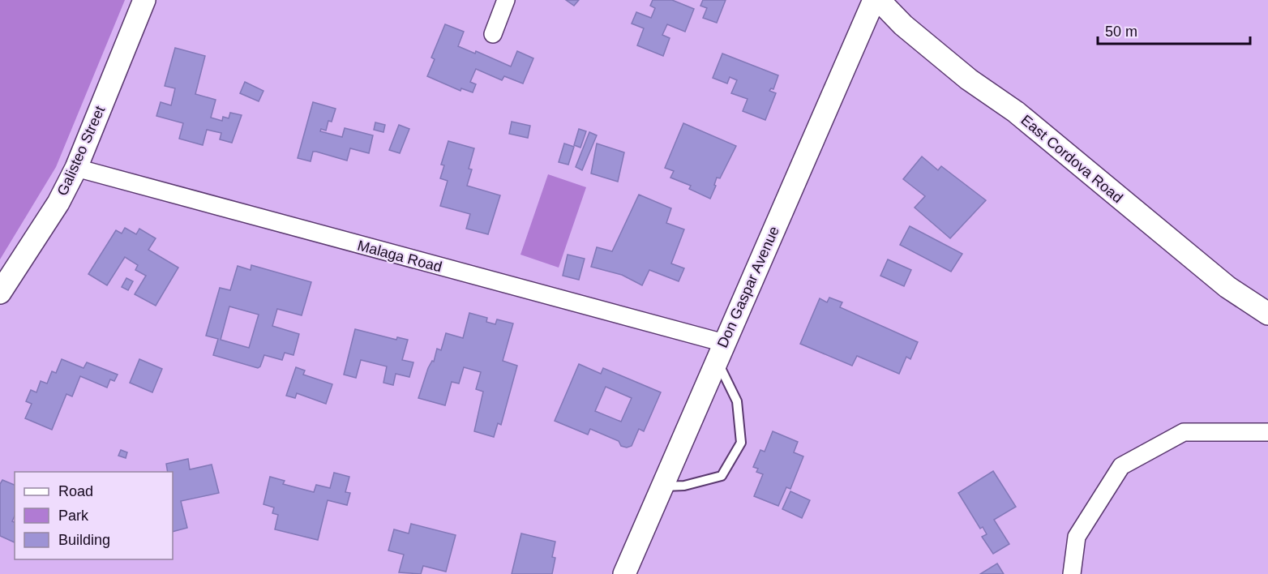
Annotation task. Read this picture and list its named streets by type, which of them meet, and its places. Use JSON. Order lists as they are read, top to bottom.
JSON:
{
  "streets": {
    "street": [
      "Galisteo Street",
      "East Cordova Road",
      "Malaga Road",
      "Don Gaspar Avenue"
    ]
  },
  "crossings": [
    ["Galisteo Street", "Malaga Road"],
    ["Malaga Road", "Don Gaspar Avenue"]
  ],
  "legend": ["Road", "Park", "Building"],
  "scale_bar": "50 m"
}
